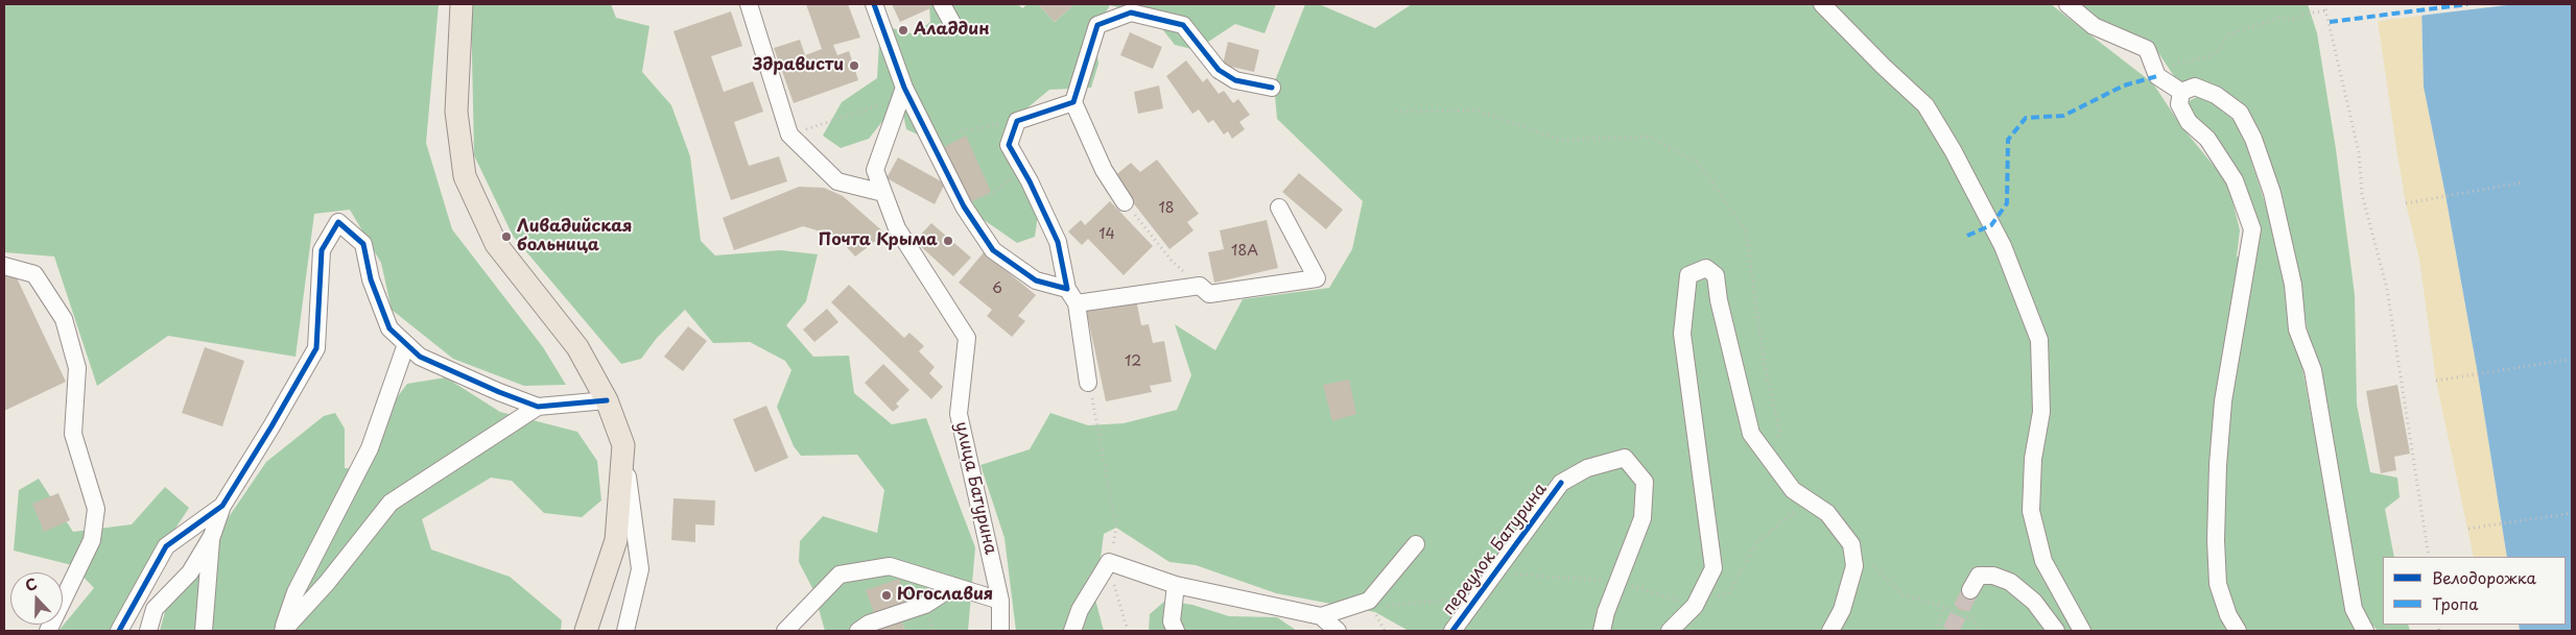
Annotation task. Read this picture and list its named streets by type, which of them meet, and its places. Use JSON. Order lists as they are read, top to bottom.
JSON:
{
  "streets": {
    "street": ["улица Батурина", "переулок Батурина"]
  },
  "places": [
    "Аладдин",
    "Здрависти",
    "Ливадийская больница",
    "Почта Крыма",
    "Югославия"
  ],
  "house_numbers": [
    "18",
    "14",
    "18А",
    "6",
    "12"
  ],
  "legend": ["Велодорожка", "Тропа"],
  "north": "top"
}
